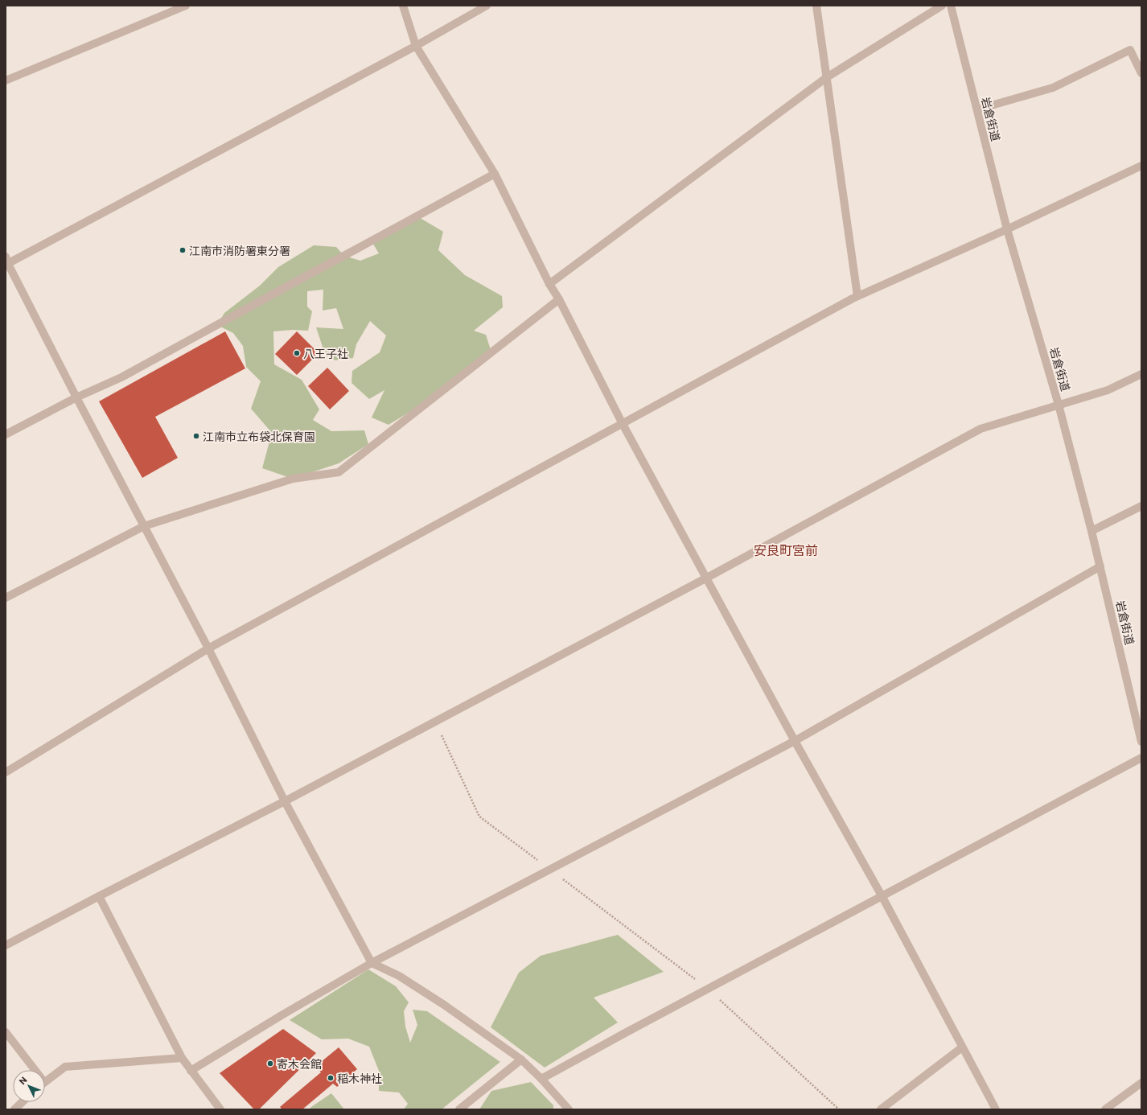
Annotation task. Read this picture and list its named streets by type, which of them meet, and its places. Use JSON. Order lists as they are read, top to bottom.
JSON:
{
  "streets": {
    "street": ["岩倉街道"]
  },
  "districts": ["安良町宮前"],
  "places": [
    "江南市消防署東分署",
    "八王子社",
    "江南市立布袋北保育園",
    "寄木会館",
    "稲木神社"
  ],
  "north": "top left"
}
